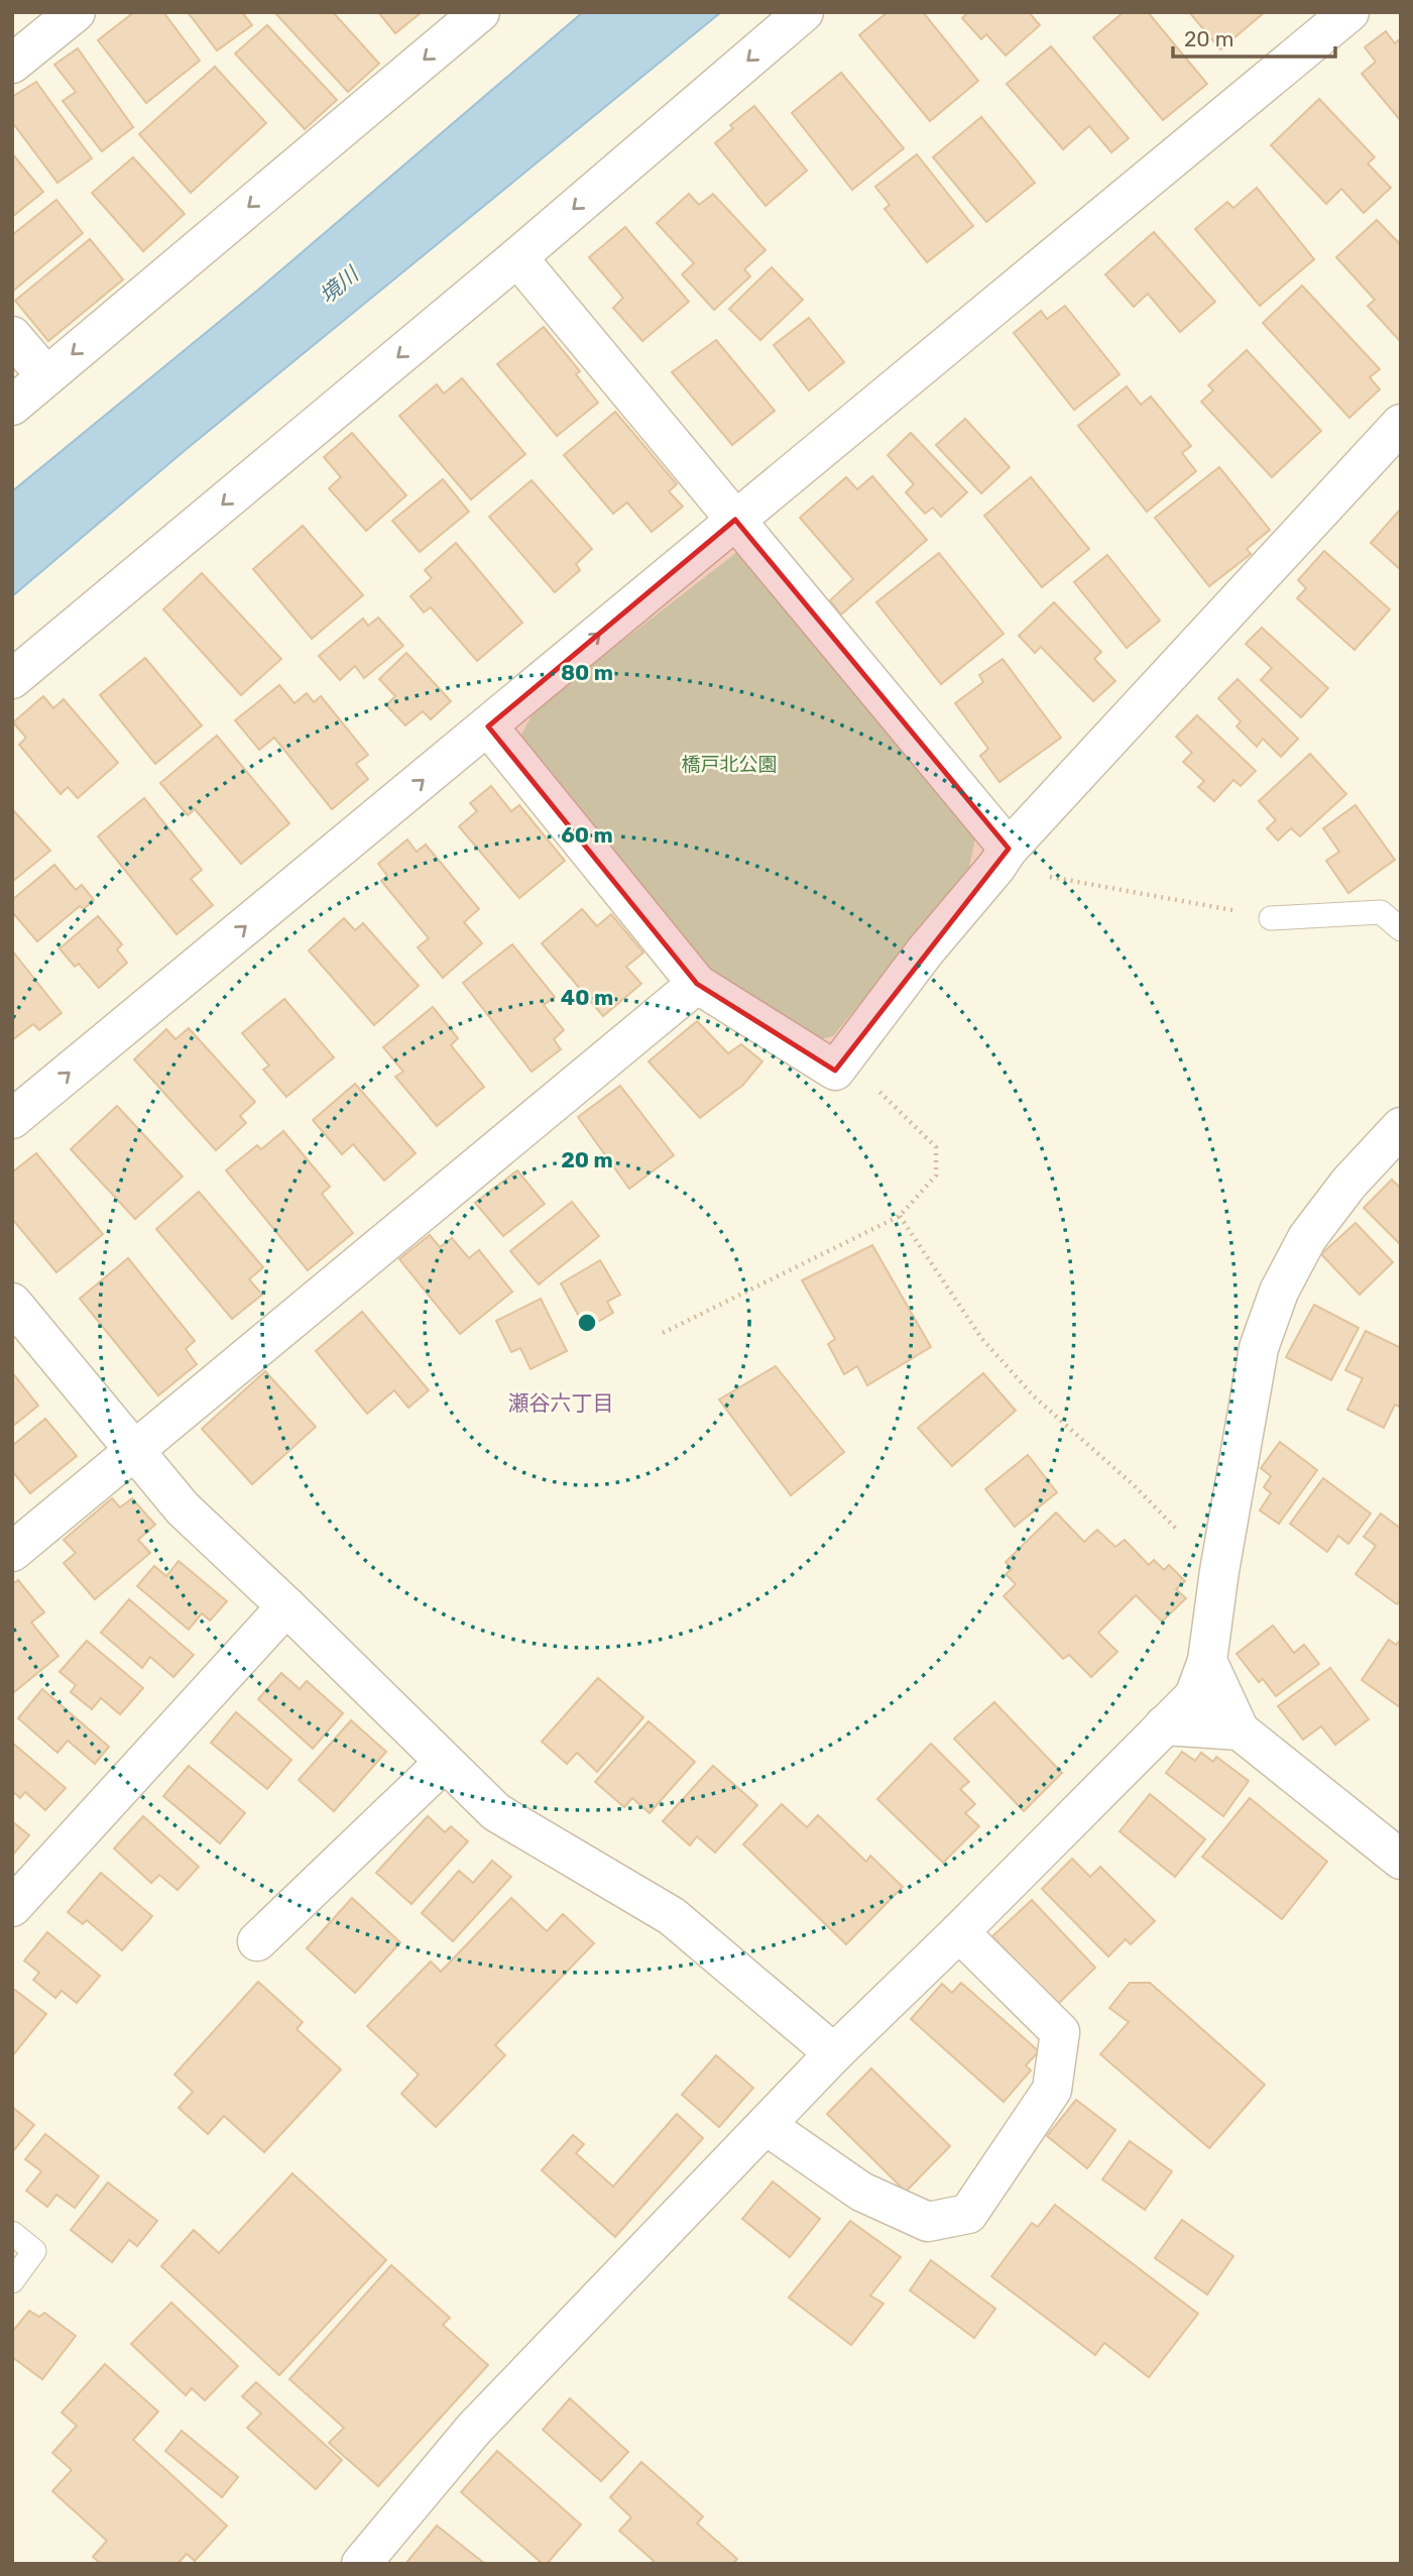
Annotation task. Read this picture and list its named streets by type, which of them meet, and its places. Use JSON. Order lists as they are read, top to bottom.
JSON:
{
  "districts": ["瀬谷六丁目"],
  "water": ["境川"],
  "parks": ["橋戸北公園"],
  "scale_bar": "20 m",
  "rings": [
    "80 m",
    "60 m",
    "40 m",
    "20 m"
  ]
}
